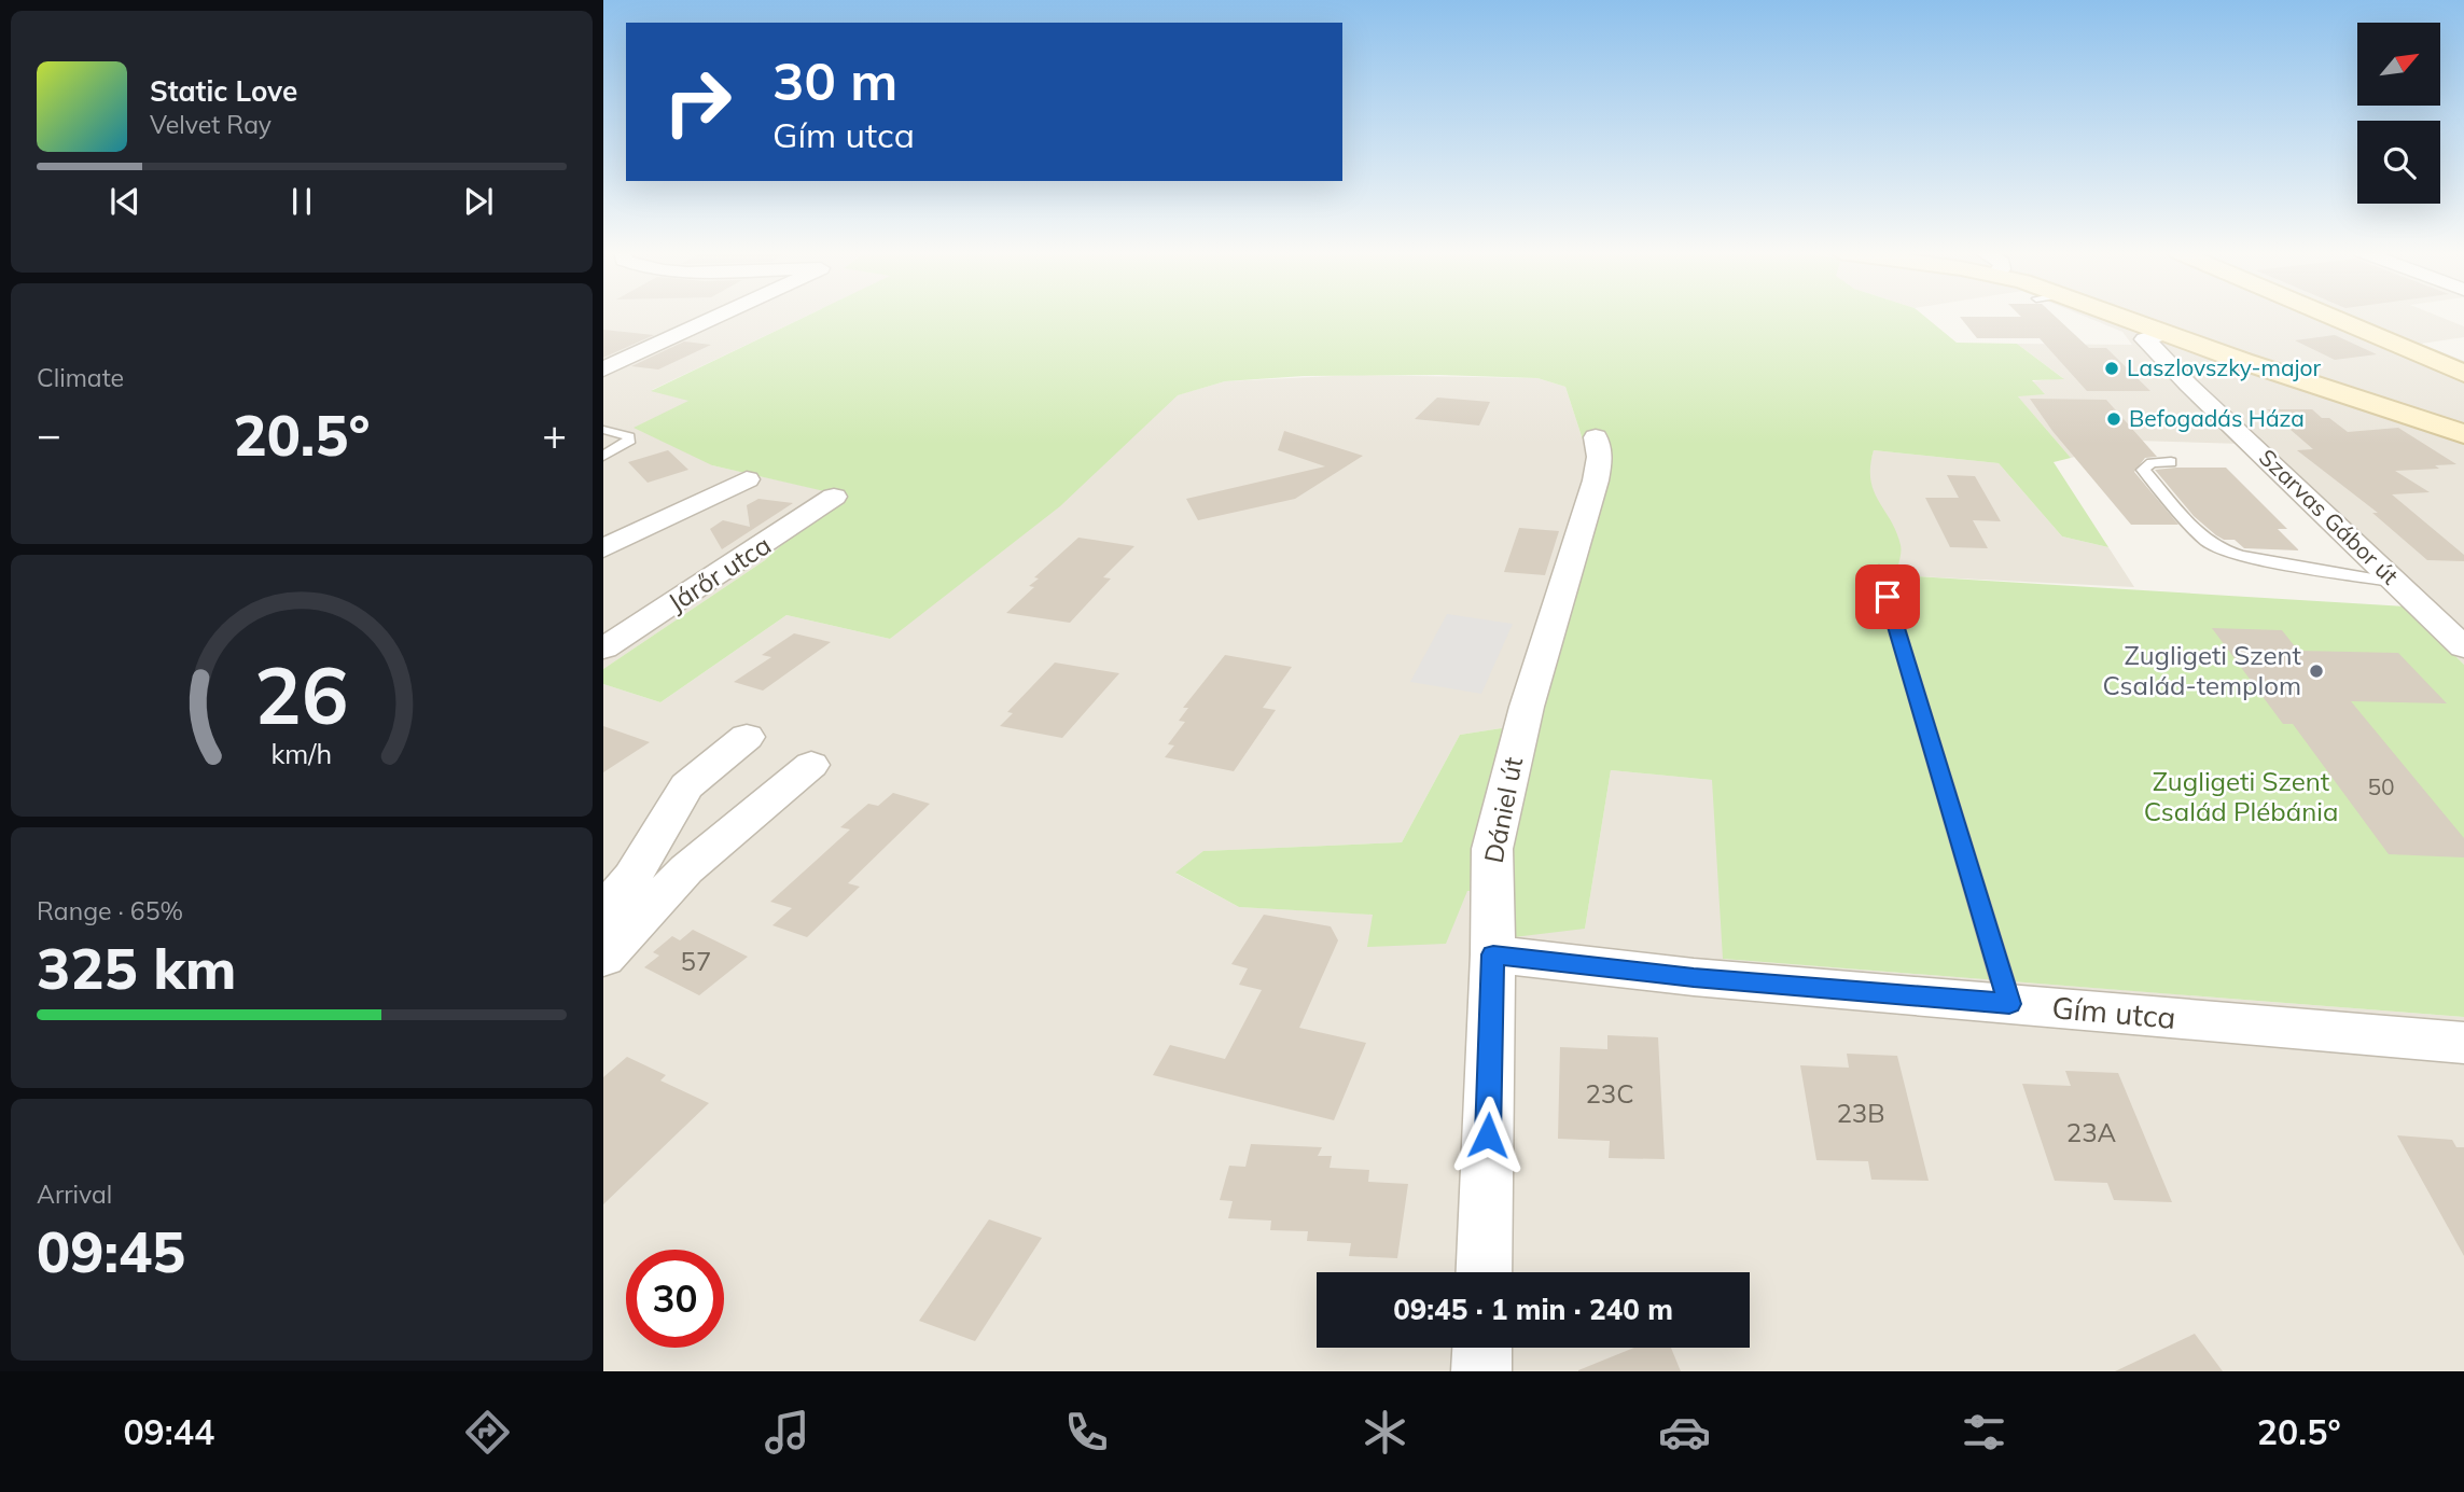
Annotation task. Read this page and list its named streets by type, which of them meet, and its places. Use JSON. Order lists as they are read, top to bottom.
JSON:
{
  "streets": {
    "street": [
      "Szarvas Gábor út",
      "Járőr utca",
      "Dániel út",
      "Gím utca"
    ]
  },
  "crossings": [
    ["Dániel út", "Gím utca"]
  ],
  "parks": ["Zugligeti Szent Család Plébánia"],
  "places": ["Laszlovszky-major", "Befogadás Háza", "Zugligeti Szent Család-templom"],
  "house_numbers": [
    "50",
    "57",
    "23C",
    "23B",
    "23A"
  ],
  "north": "top right",
  "page": {
    "turn": ["30 m", "Gím utca"],
    "song": ["Static Love", "Velvet Ray"],
    "tile": [
      "Climate",
      ["Range · 65%", "325 km"],
      ["Arrival", "09:45"]
    ],
    "heat": ["−", "20.5°", "+"],
    "limit": "30",
    "trip": "09:45 · 1 min · 240 m",
    "tabs": ["09:44", "20.5°"],
    "gauge": ["26", "km/h"]
  }
}
